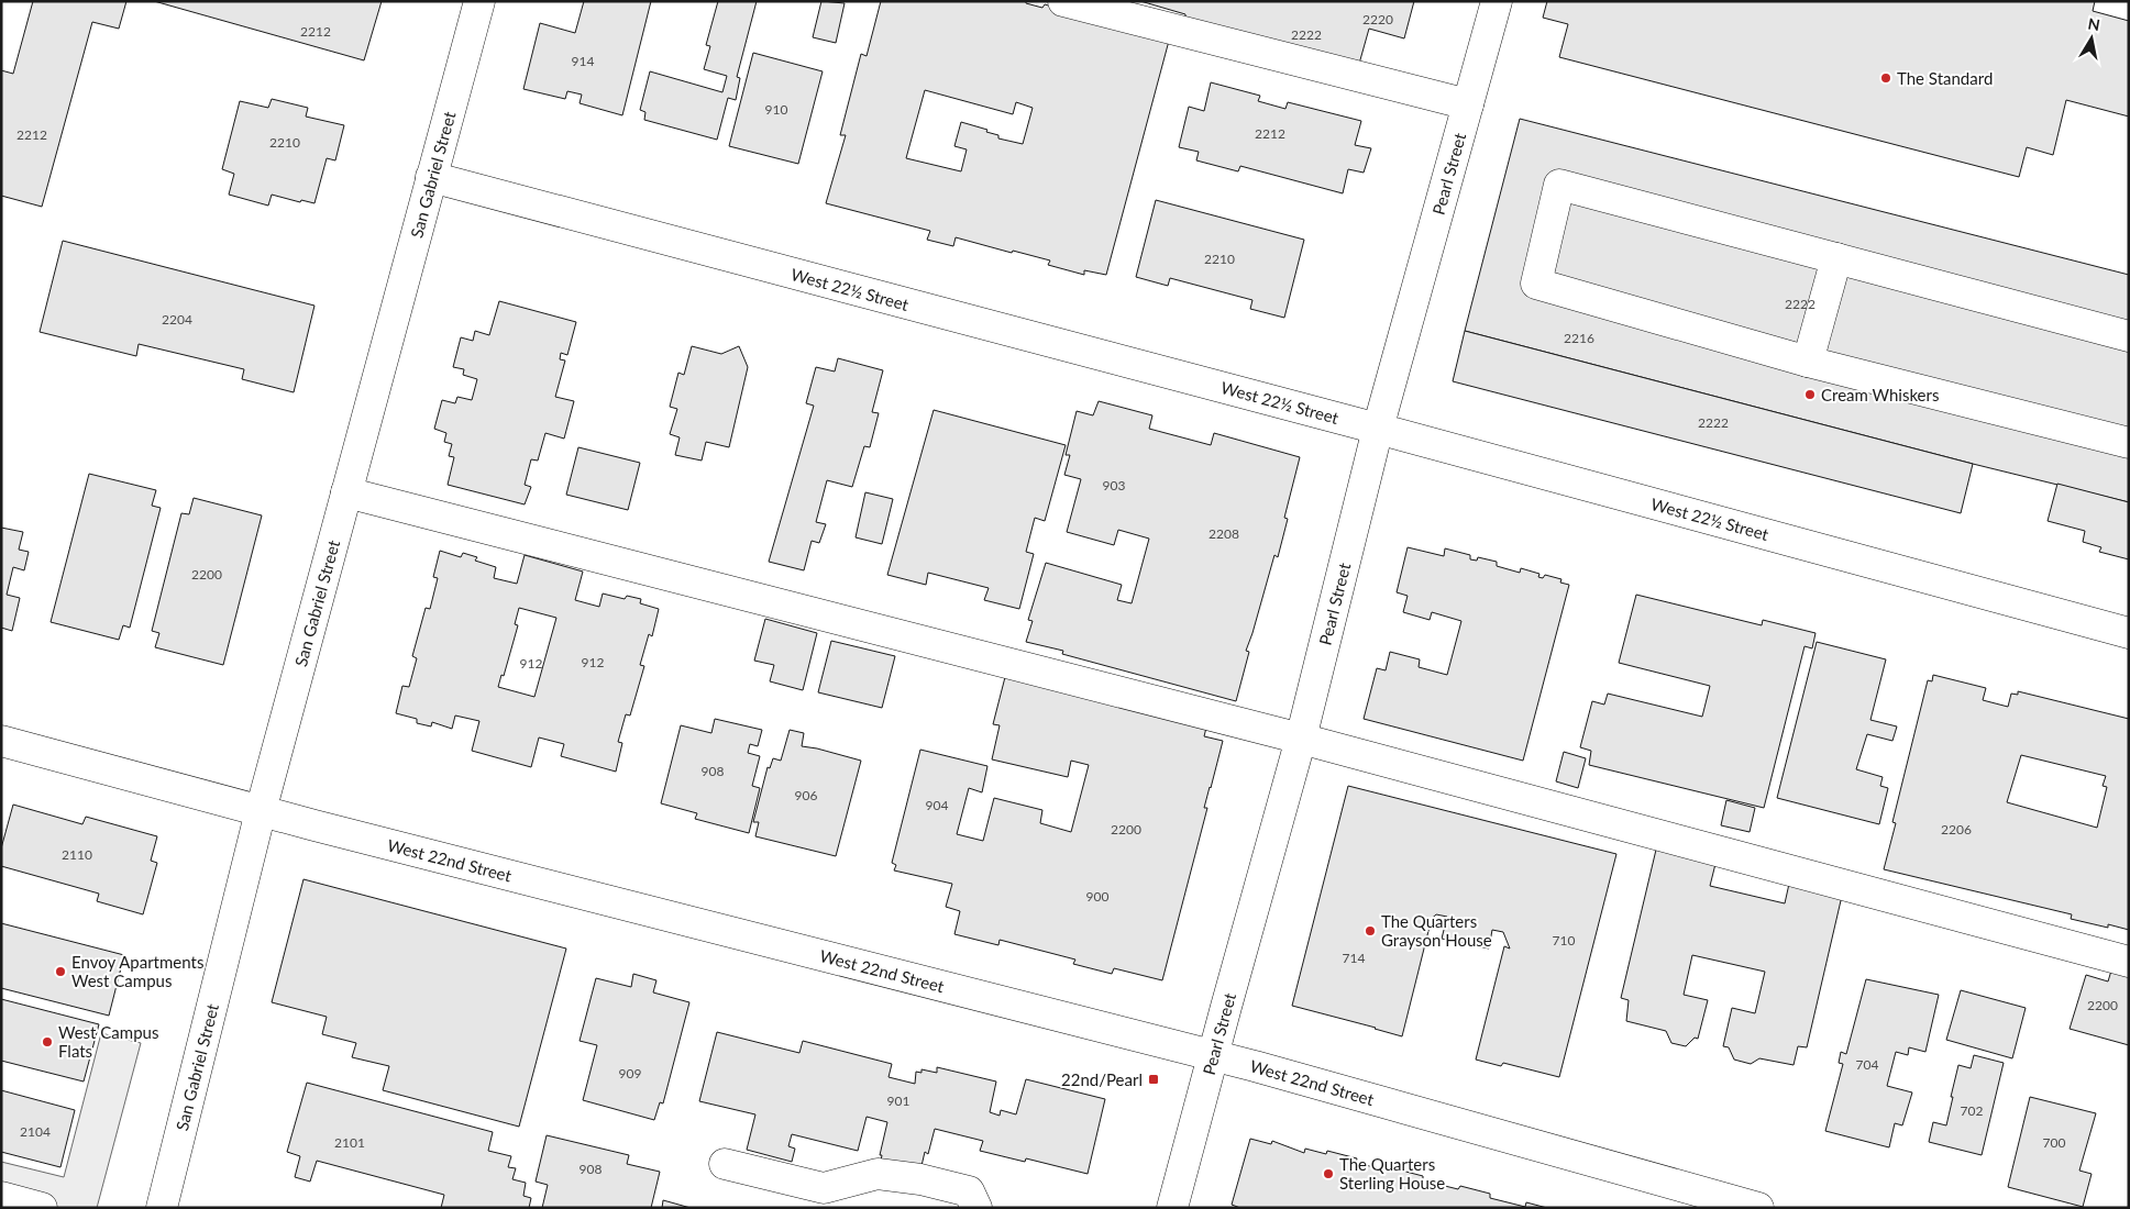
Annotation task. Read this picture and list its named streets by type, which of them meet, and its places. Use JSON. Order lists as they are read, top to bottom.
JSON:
{
  "streets": {
    "street": [
      "San Gabriel Street",
      "Pearl Street",
      "West 22½ Street",
      "West 22nd Street"
    ]
  },
  "crossings": [
    ["San Gabriel Street", "West 22½ Street"],
    ["San Gabriel Street", "West 22nd Street"],
    ["Pearl Street", "West 22½ Street"],
    ["Pearl Street", "West 22nd Street"]
  ],
  "places": {
    "other": [
      "The Standard",
      "Cream Whiskers",
      "The Quarters Grayson House",
      "Envoy Apartments West Campus",
      "West Campus Flats",
      "The Quarters Sterling House"
    ],
    "transit": ["22nd/Pearl"]
  },
  "house_numbers": [
    "2220",
    "2212",
    "2222",
    "914",
    "910",
    "2212",
    "2212",
    "2210",
    "2210",
    "2222",
    "2204",
    "2216",
    "2222",
    "903",
    "2208",
    "2200",
    "912",
    "912",
    "908",
    "906",
    "904",
    "2200",
    "2206",
    "2110",
    "900",
    "710",
    "714",
    "2200",
    "704",
    "909",
    "901",
    "702",
    "2104",
    "2101",
    "700",
    "908"
  ],
  "north": "top"
}
